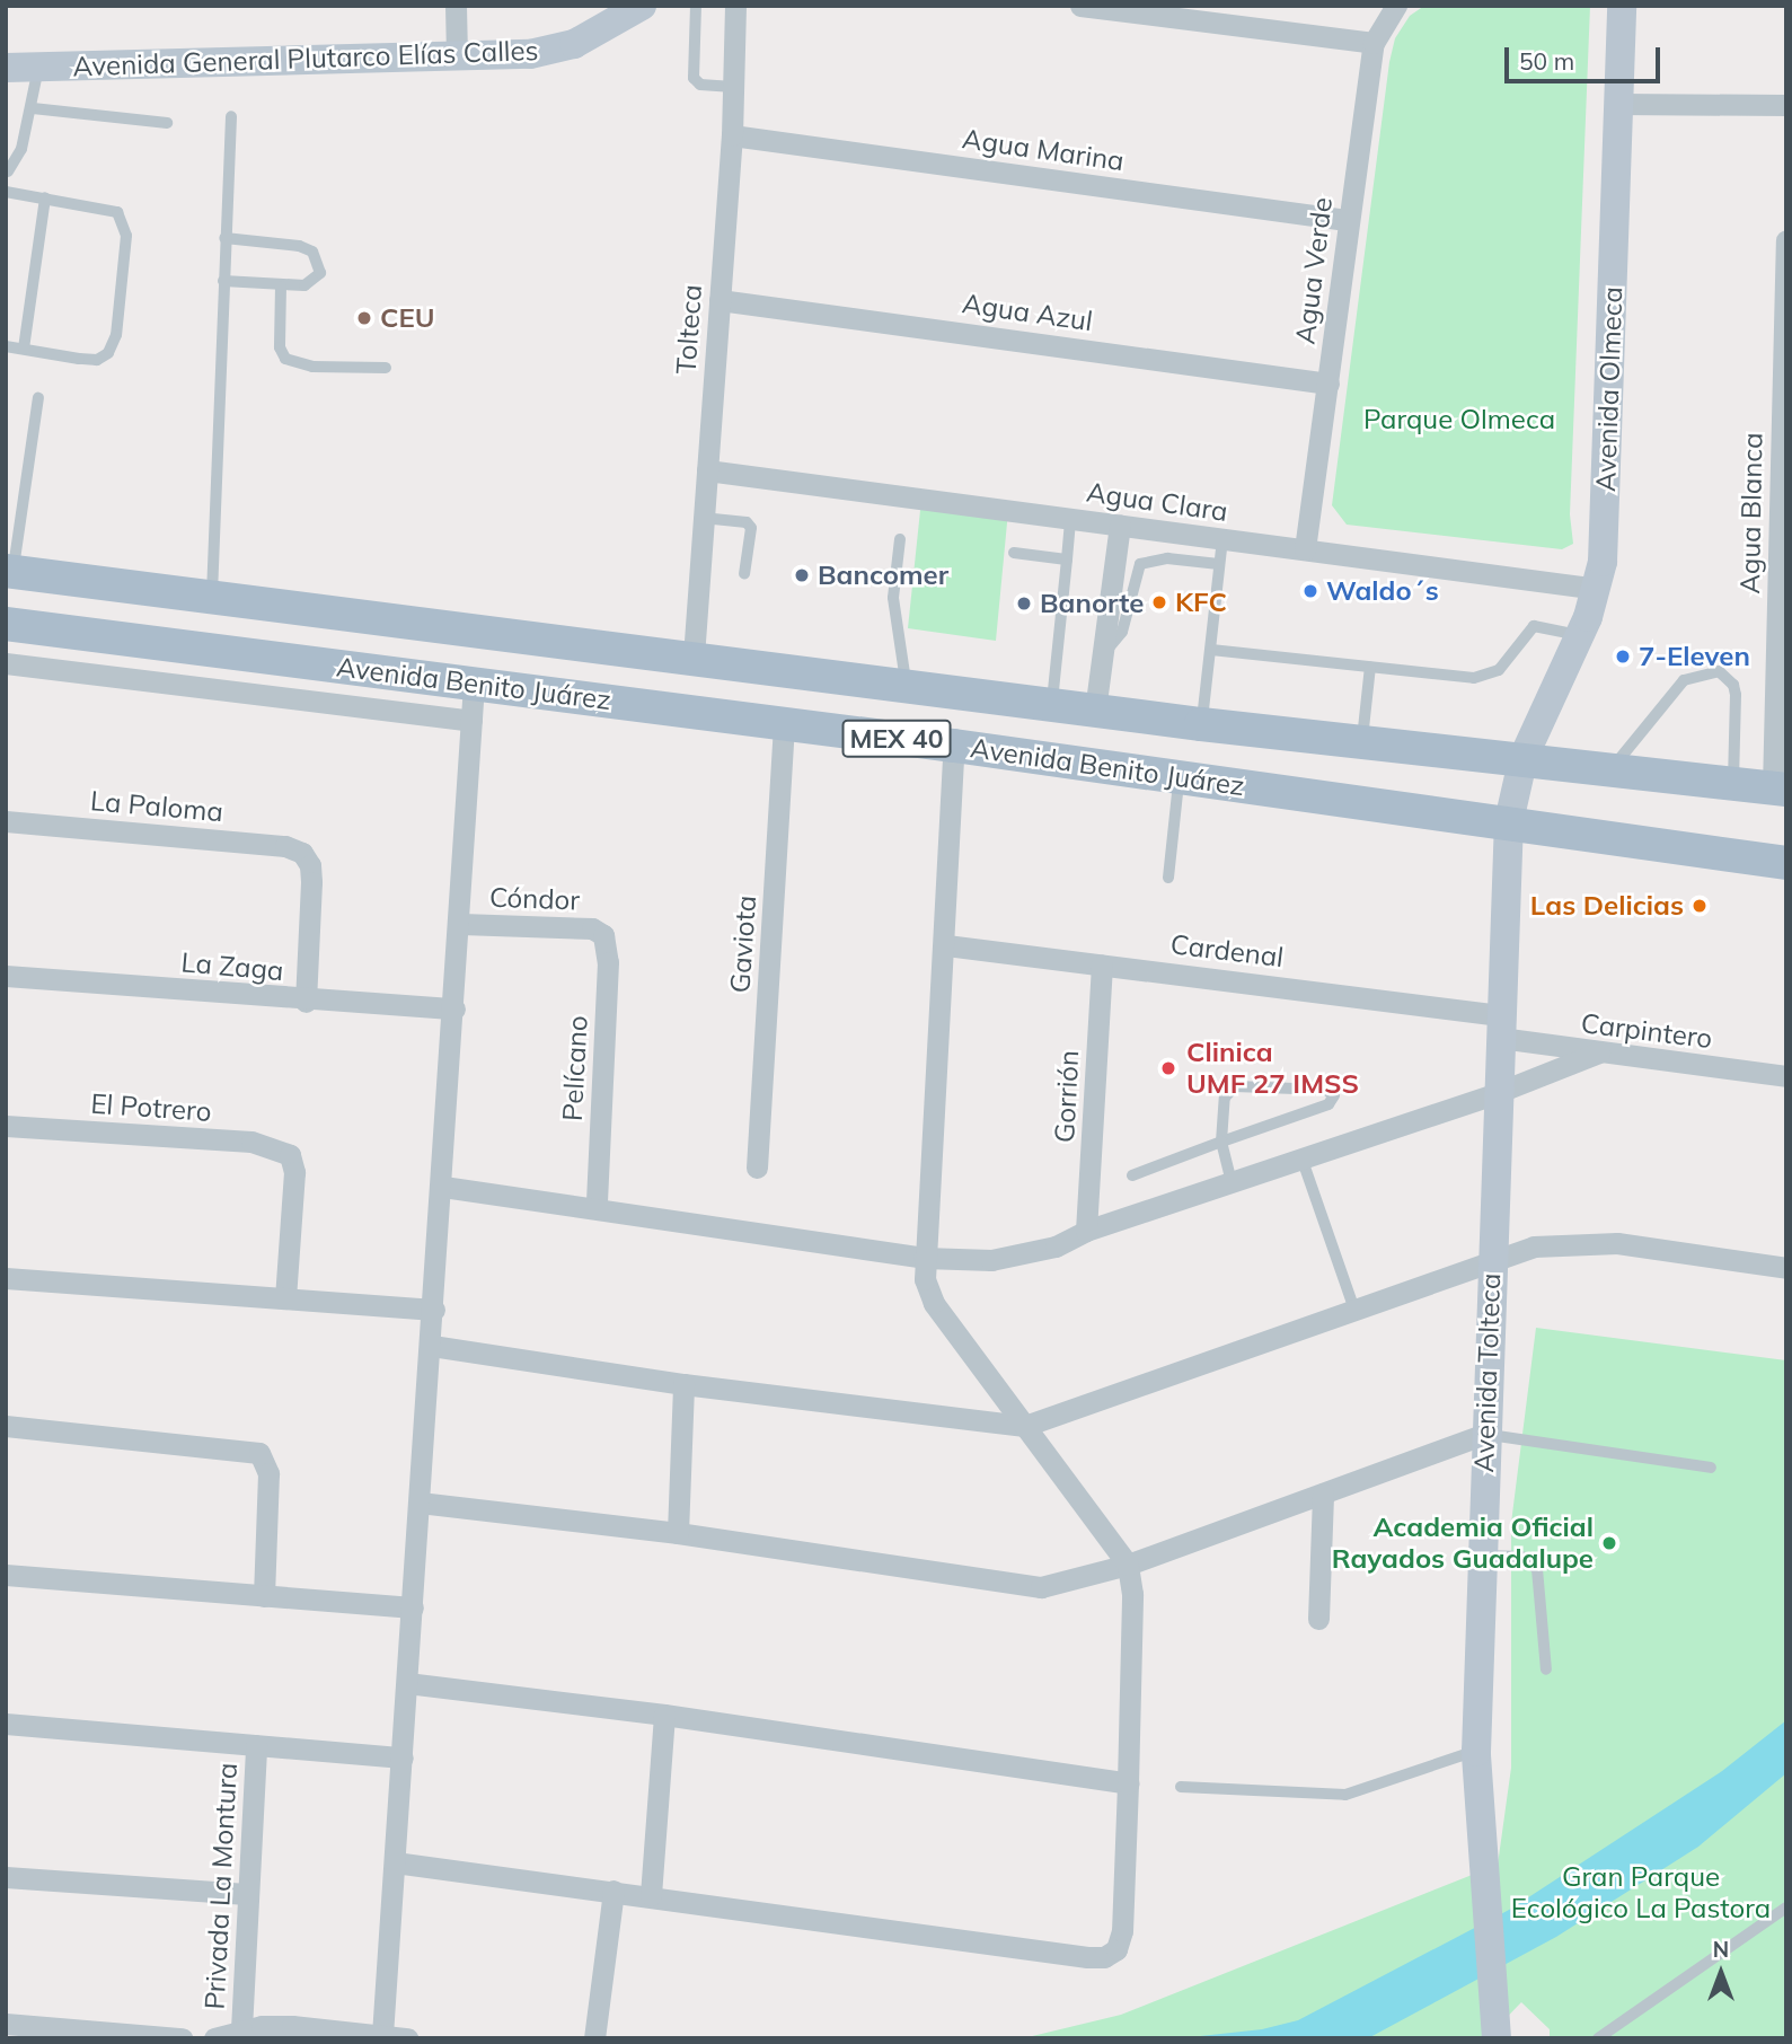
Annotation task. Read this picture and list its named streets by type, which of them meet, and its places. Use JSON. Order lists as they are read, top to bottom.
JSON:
{
  "streets": {
    "main road": ["Avenida Benito Juárez", "MEX 40"],
    "street": [
      "Avenida General Plutarco Elías Calles",
      "Agua Marina",
      "Agua Verde",
      "Agua Azul",
      "Tolteca",
      "Avenida Olmeca",
      "Agua Clara",
      "Agua Blanca",
      "La Paloma",
      "Cóndor",
      "Gaviota",
      "Cardenal",
      "La Zaga",
      "Carpintero",
      "Pelícano",
      "Gorrión",
      "El Potrero",
      "Avenida Tolteca",
      "Privada La Montura"
    ]
  },
  "crossings": [
    ["Agua Marina", "Agua Verde"],
    ["Agua Marina", "Tolteca"],
    ["Agua Verde", "Agua Azul"],
    ["Agua Verde", "Agua Clara"],
    ["Agua Azul", "Tolteca"],
    ["Tolteca", "Agua Clara"],
    ["Tolteca", "Avenida Benito Juárez"],
    ["Avenida Olmeca", "Agua Clara"],
    ["Avenida Olmeca", "Avenida Benito Juárez"],
    ["Avenida Olmeca", "Avenida Tolteca"],
    ["Agua Blanca", "Avenida Benito Juárez"],
    ["Avenida Benito Juárez", "Gaviota"],
    ["Avenida Benito Juárez", "Avenida Tolteca"],
    ["La Paloma", "La Zaga"],
    ["Cóndor", "Pelícano"],
    ["Cardenal", "Carpintero"],
    ["Cardenal", "Gorrión"],
    ["Cardenal", "Avenida Tolteca"],
    ["Carpintero", "Avenida Tolteca"]
  ],
  "parks": ["Parque Olmeca", "Gran Parque Ecológico La Pastora"],
  "places": [
    "CEU",
    "Bancomer",
    "Waldo´s",
    "KFC",
    "Banorte",
    "7-Eleven",
    "Las Delicias",
    "Clinica UMF 27 IMSS",
    "Academia Oficial Rayados Guadalupe"
  ],
  "scale_bar": "50 m",
  "north": "top"
}
